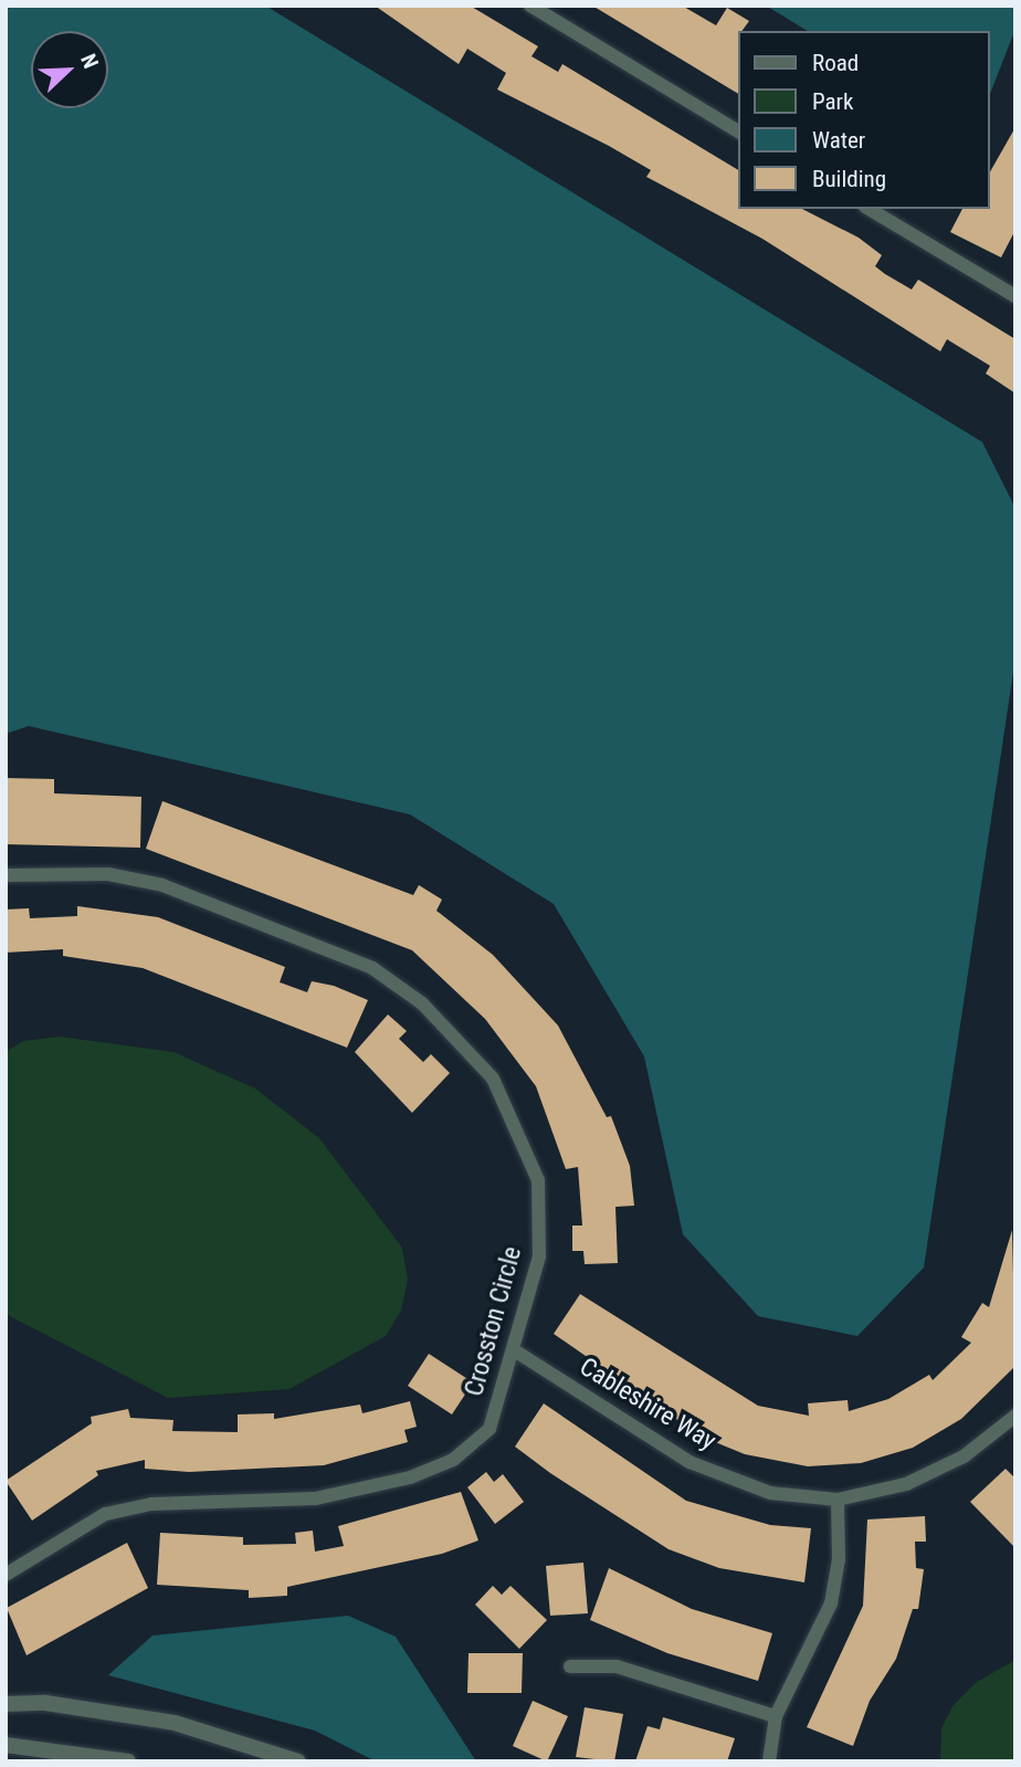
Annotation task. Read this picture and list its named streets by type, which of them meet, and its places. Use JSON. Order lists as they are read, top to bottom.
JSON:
{
  "streets": {
    "street": ["Crosston Circle", "Cableshire Way"]
  },
  "crossings": [
    ["Crosston Circle", "Cableshire Way"]
  ],
  "legend": [
    "Road",
    "Park",
    "Water",
    "Building"
  ],
  "north": "top right"
}
